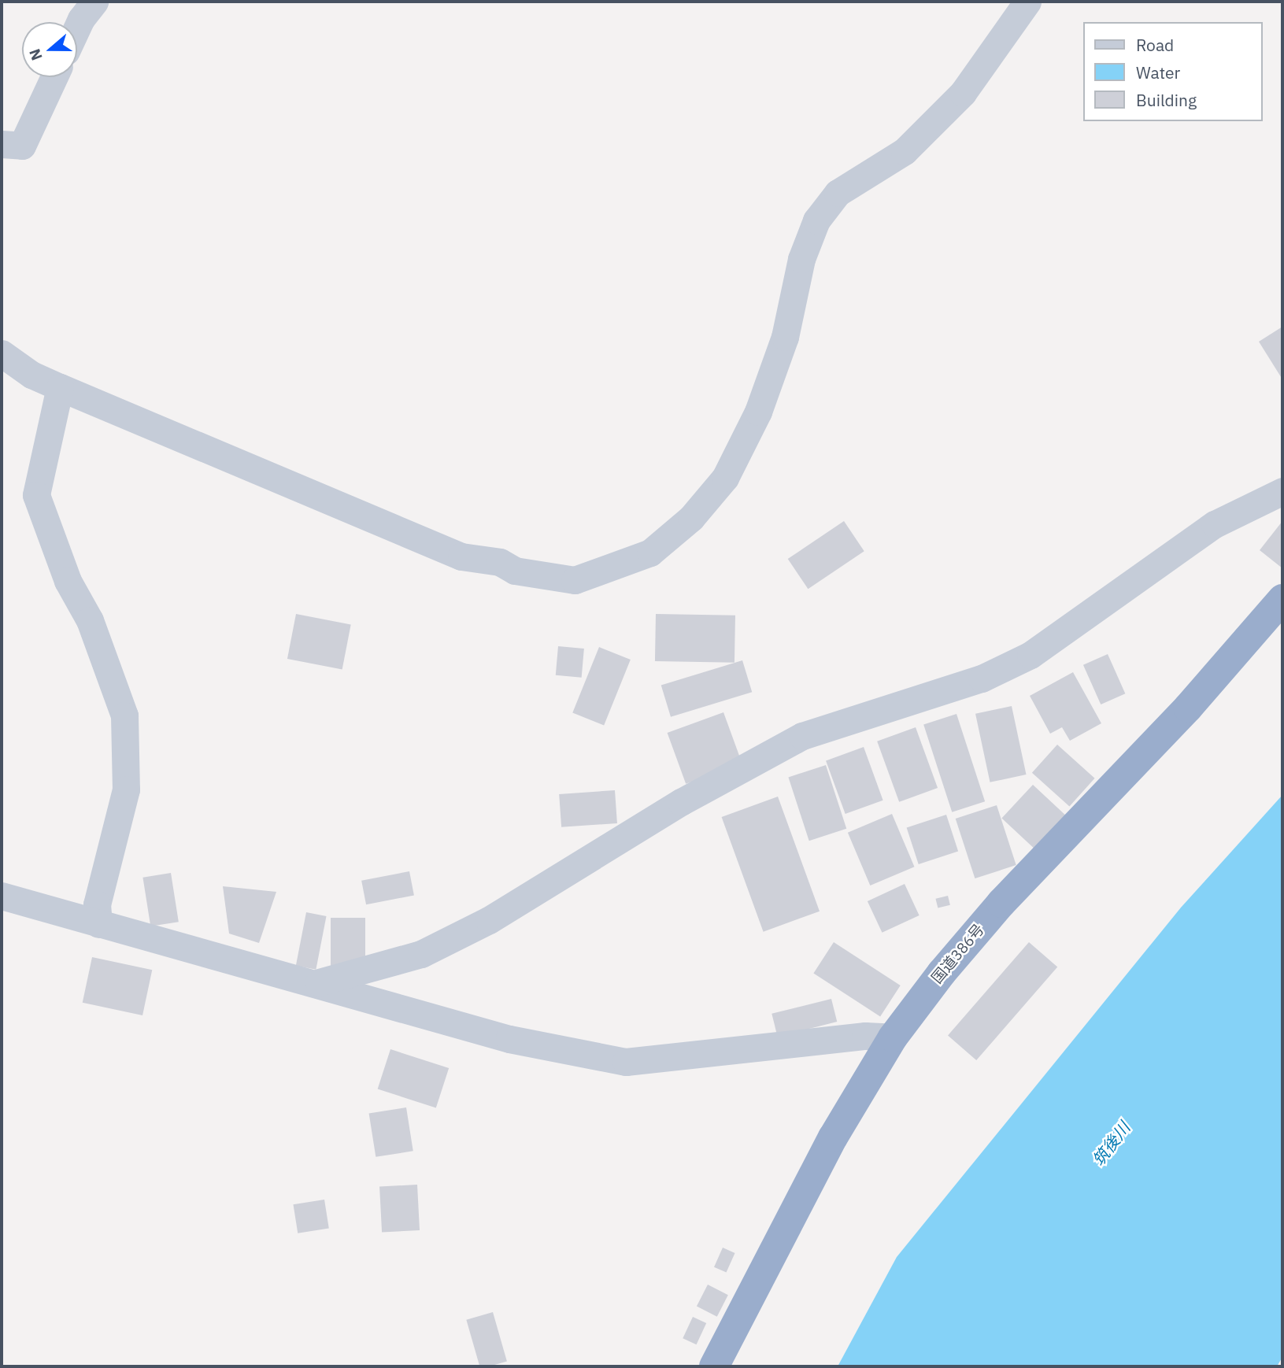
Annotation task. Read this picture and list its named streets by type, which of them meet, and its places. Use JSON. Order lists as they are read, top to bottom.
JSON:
{
  "streets": {
    "highway": ["国道386号"]
  },
  "water": ["筑後川"],
  "legend": ["Road", "Water", "Building"],
  "north": "left"
}
